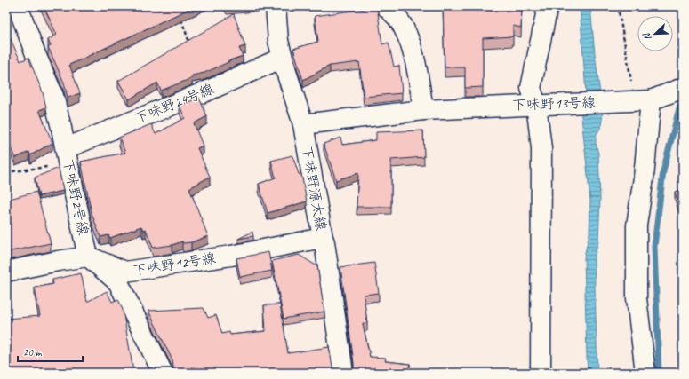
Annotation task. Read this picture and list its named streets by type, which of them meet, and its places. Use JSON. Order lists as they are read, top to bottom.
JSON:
{
  "streets": {
    "street": [
      "下味野24号線",
      "下味野13号線",
      "下味野源太線",
      "下味野2号線",
      "下味野12号線"
    ]
  },
  "crossings": [
    ["下味野24号線", "下味野源太線"],
    ["下味野24号線", "下味野2号線"],
    ["下味野13号線", "下味野源太線"],
    ["下味野源太線", "下味野12号線"],
    ["下味野2号線", "下味野12号線"]
  ],
  "scale_bar": "20 m",
  "north": "bottom left"
}
